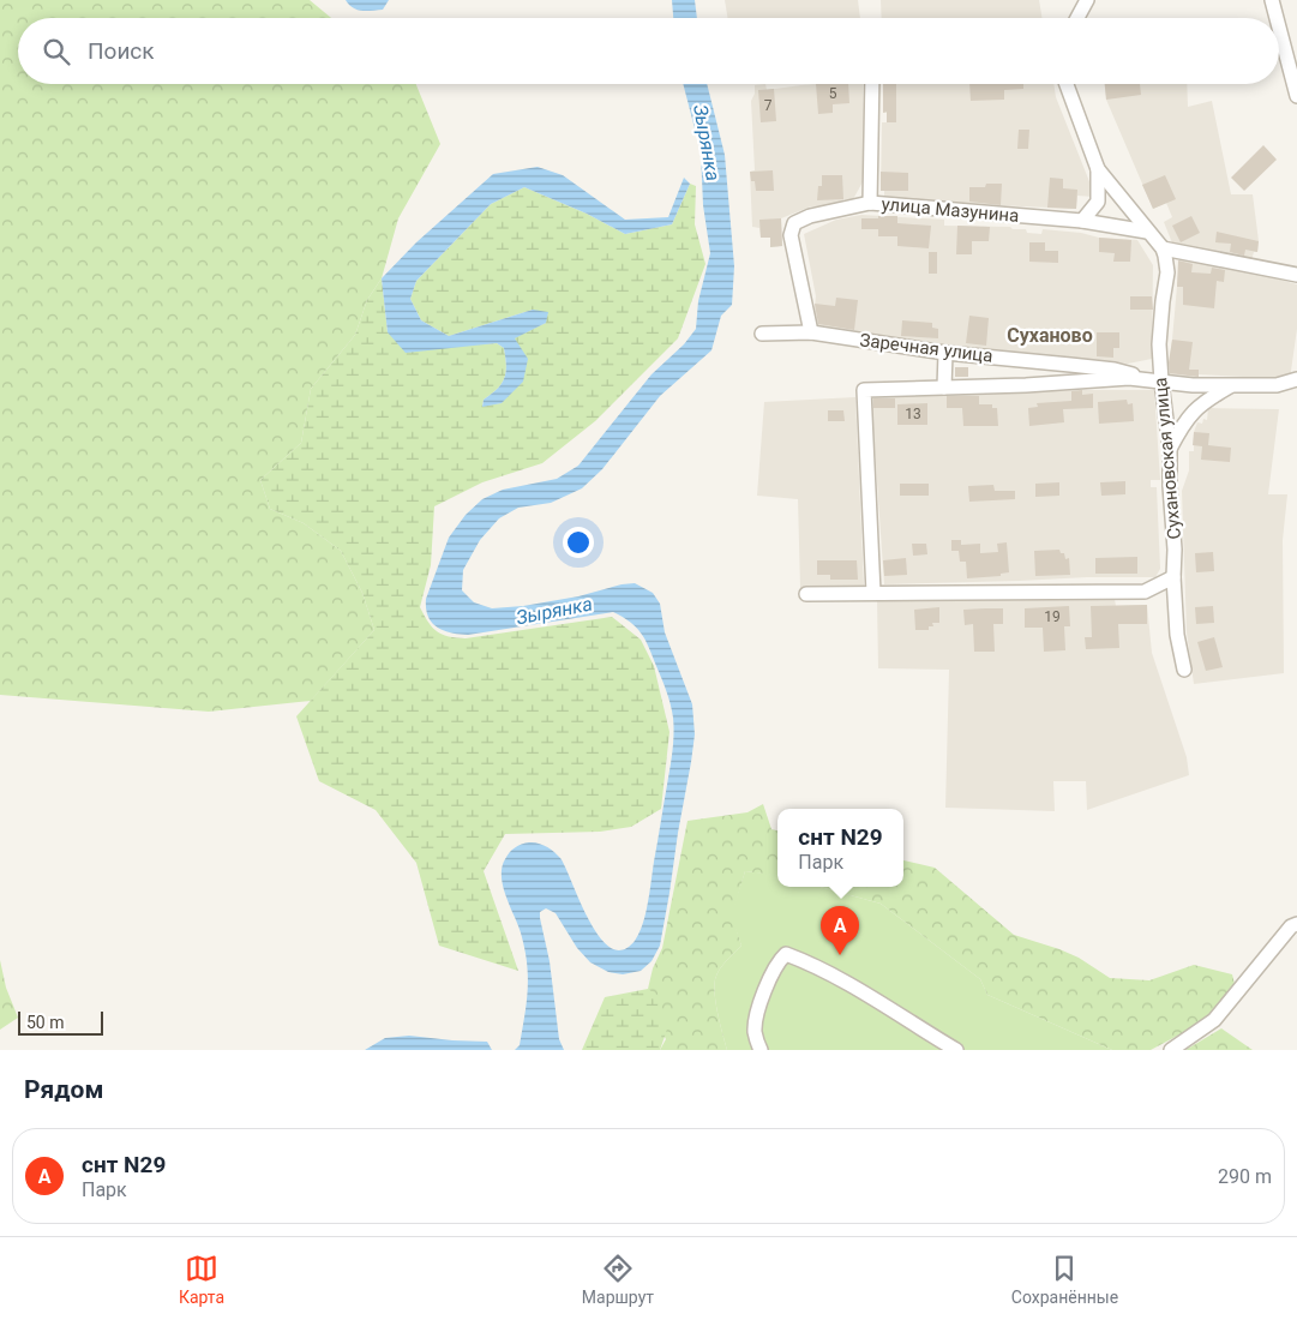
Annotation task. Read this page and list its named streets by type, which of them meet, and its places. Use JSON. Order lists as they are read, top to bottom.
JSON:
{
  "streets": {
    "street": ["улица Мазунина", "Заречная улица", "Сухановская улица"]
  },
  "crossings": [
    ["улица Мазунина", "Заречная улица"],
    ["Заречная улица", "Сухановская улица"]
  ],
  "districts": ["Суханово"],
  "water": ["Зырянка"],
  "house_numbers": [
    "5",
    "7",
    "13",
    "19"
  ],
  "scale_bar": "50 m",
  "page": {
    "search": "Поиск",
    "popup": ["снт N29", "Парк"],
    "pins": "A",
    "scale": "50 m",
    "heading": "Рядом",
    "list": [
      {
        "mark": "A",
        "name": "снт N29",
        "note": "Парк",
        "value": "290 m"
      }
    ],
    "nav": ["Карта", "Маршрут", "Сохранённые"]
  }
}
